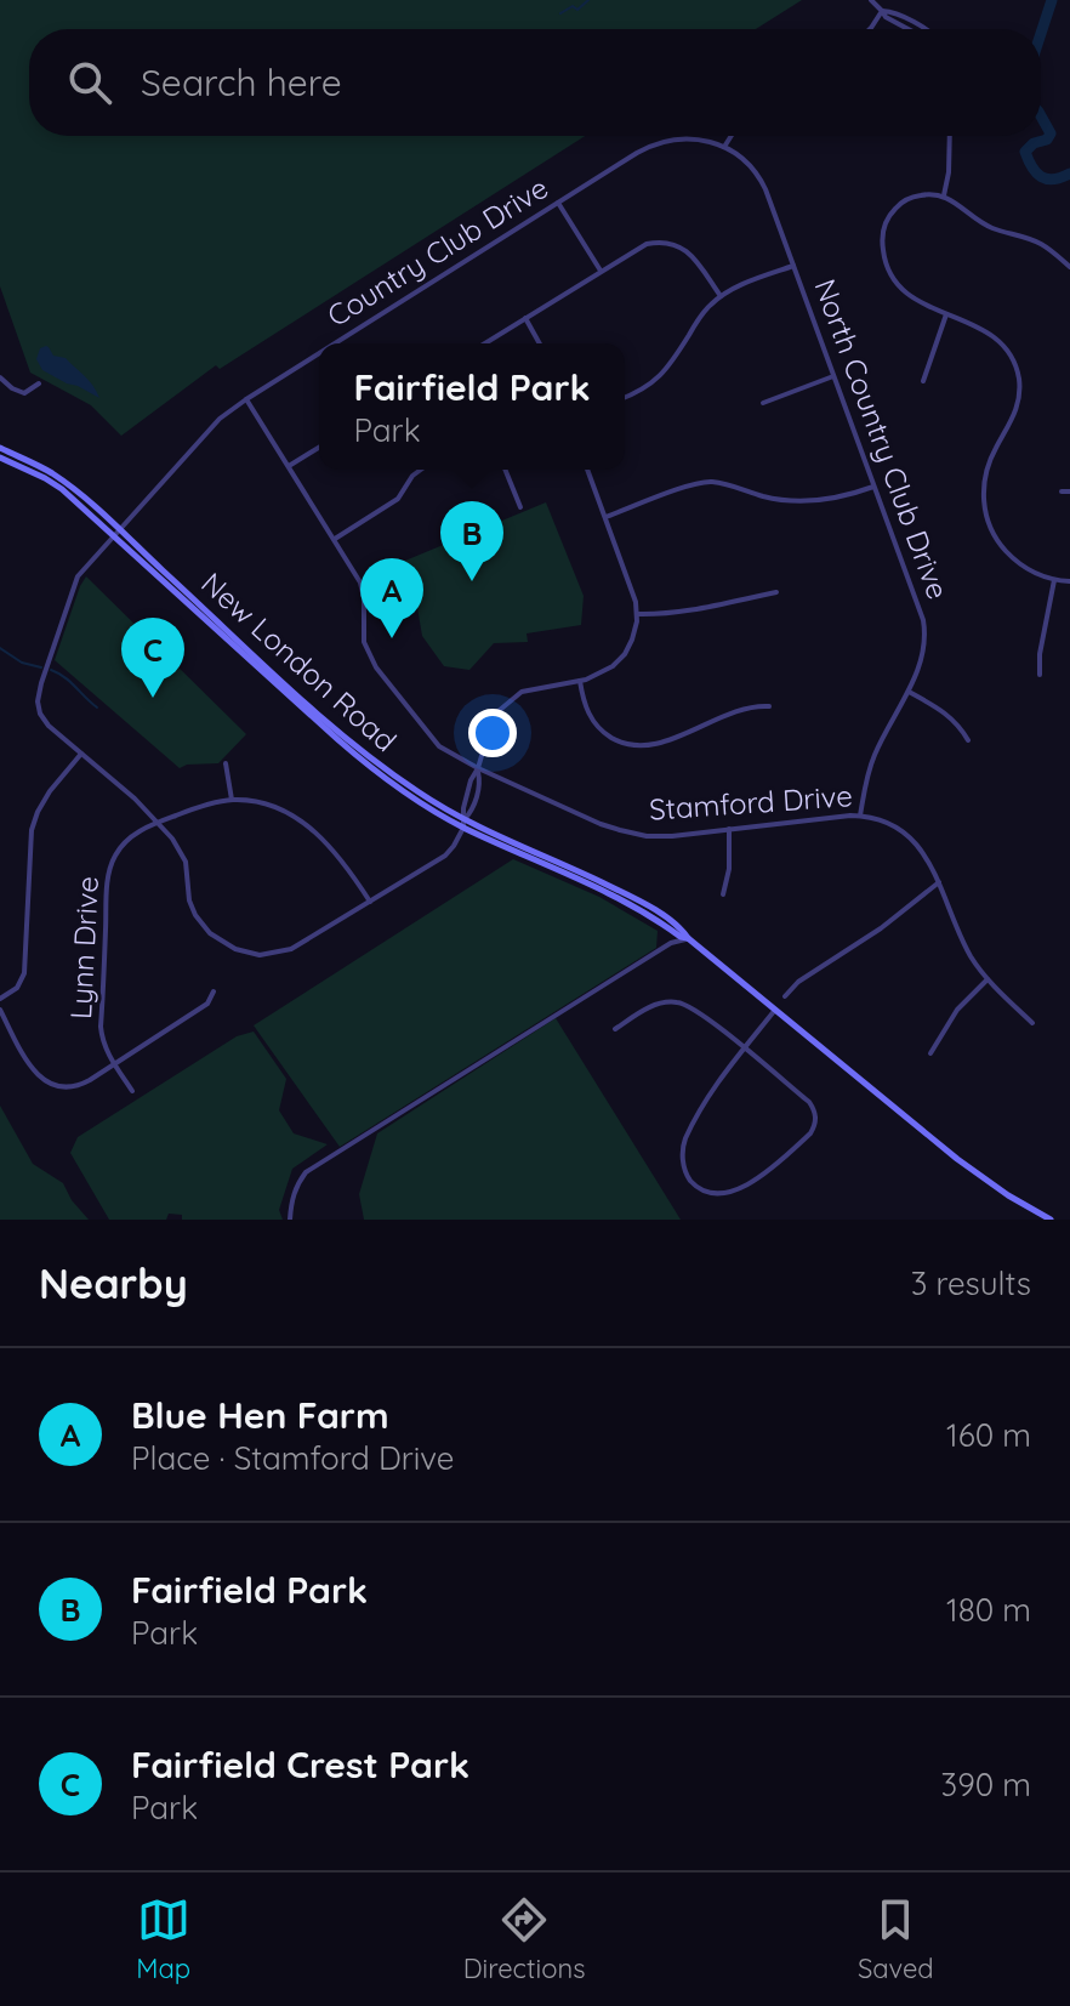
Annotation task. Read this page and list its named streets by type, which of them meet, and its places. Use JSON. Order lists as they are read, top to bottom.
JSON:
{
  "streets": {
    "main road": ["New London Road"],
    "street": [
      "Country Club Drive",
      "North Country Club Drive",
      "Stamford Drive",
      "Lynn Drive"
    ]
  },
  "crossings": [
    ["Country Club Drive", "North Country Club Drive"],
    ["Country Club Drive", "New London Road"],
    ["Country Club Drive", "Stamford Drive"],
    ["Country Club Drive", "Lynn Drive"],
    ["North Country Club Drive", "Stamford Drive"]
  ],
  "page": {
    "search": "Search here",
    "popup": ["Fairfield Park", "Park"],
    "pins": ["B", "A", "C"],
    "heading": ["Nearby", "3 results"],
    "list": [
      {
        "mark": "A",
        "name": "Blue Hen Farm",
        "note": "Place · Stamford Drive",
        "value": "160 m"
      },
      {
        "mark": "B",
        "name": "Fairfield Park",
        "note": "Park",
        "value": "180 m"
      },
      {
        "mark": "C",
        "name": "Fairfield Crest Park",
        "note": "Park",
        "value": "390 m"
      }
    ],
    "nav": ["Map", "Directions", "Saved"]
  }
}
